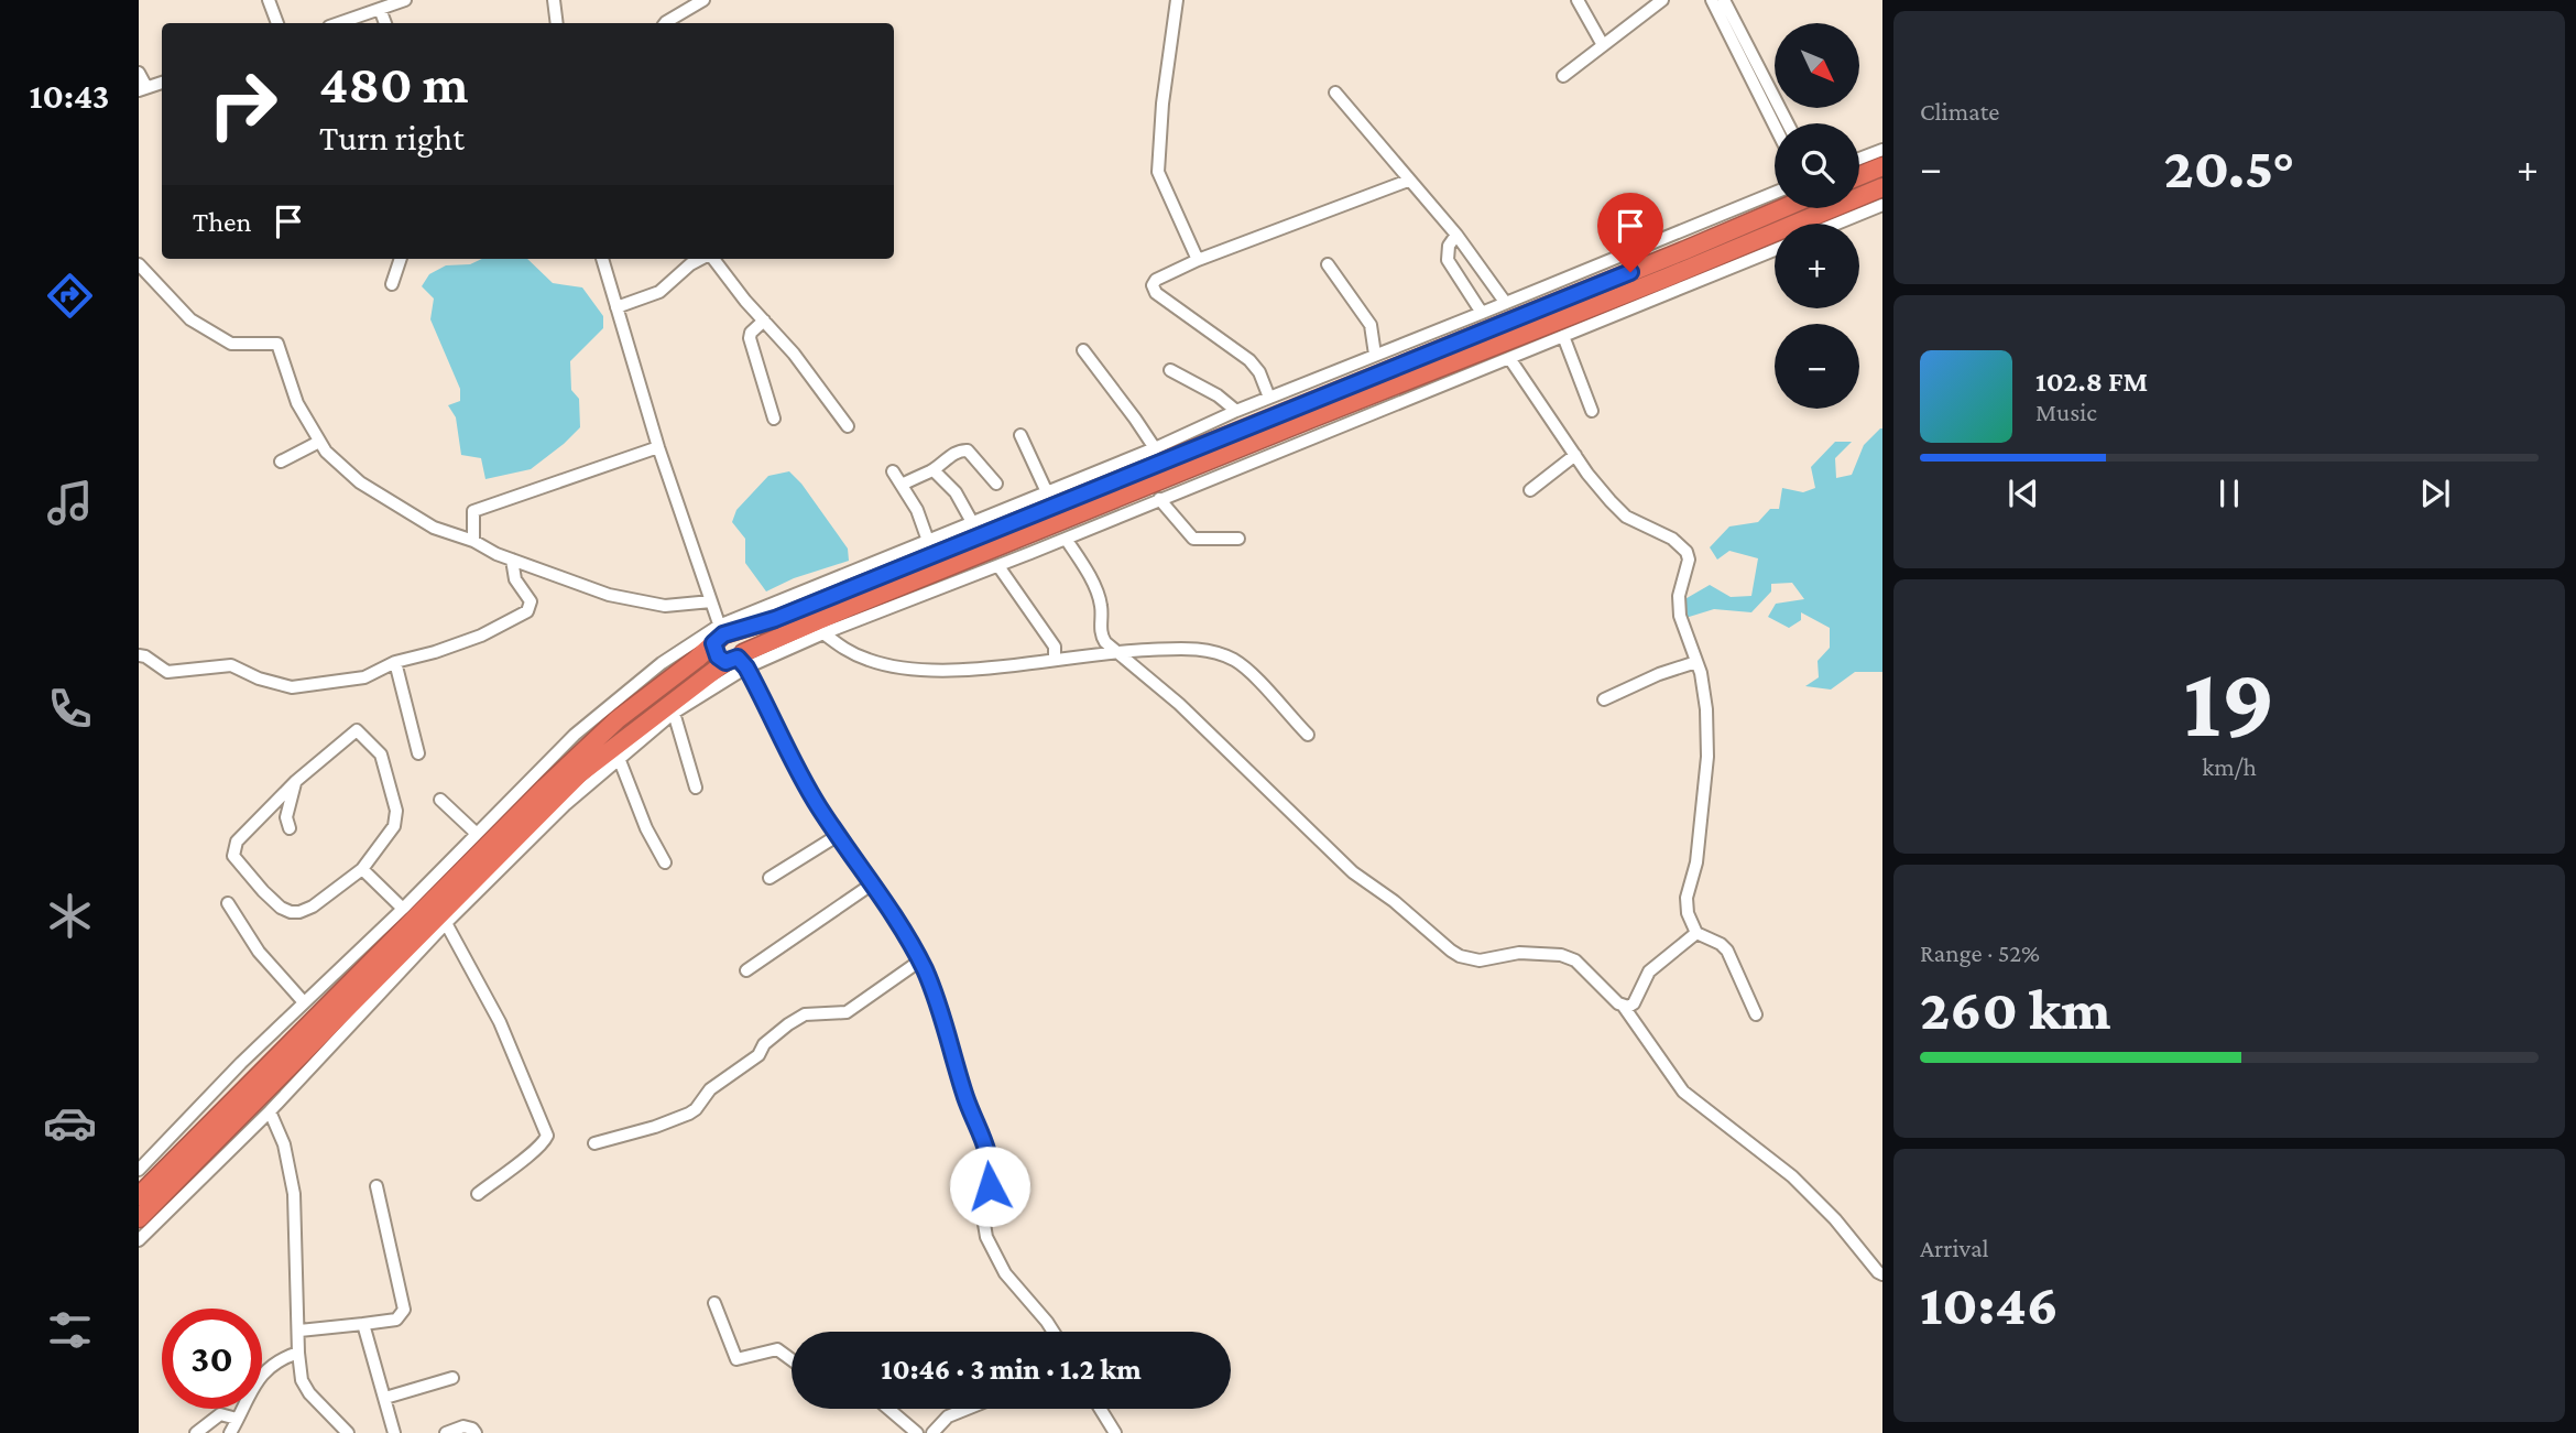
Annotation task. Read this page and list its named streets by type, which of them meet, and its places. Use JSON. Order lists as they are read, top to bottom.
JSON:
{
  "north": "bottom right",
  "page": {
    "tabs": "10:43",
    "tile": [
      "Climate",
      ["19", "km/h"],
      ["Range · 52%", "260 km"],
      ["Arrival", "10:46"]
    ],
    "map_buttons": ["+", "−"],
    "turn": ["480 m", "Turn right"],
    "heat": ["−", "20.5°", "+"],
    "then": "Then",
    "song": ["102.8 FM", "Music"],
    "limit": "30",
    "trip": "10:46 · 3 min · 1.2 km"
  }
}
